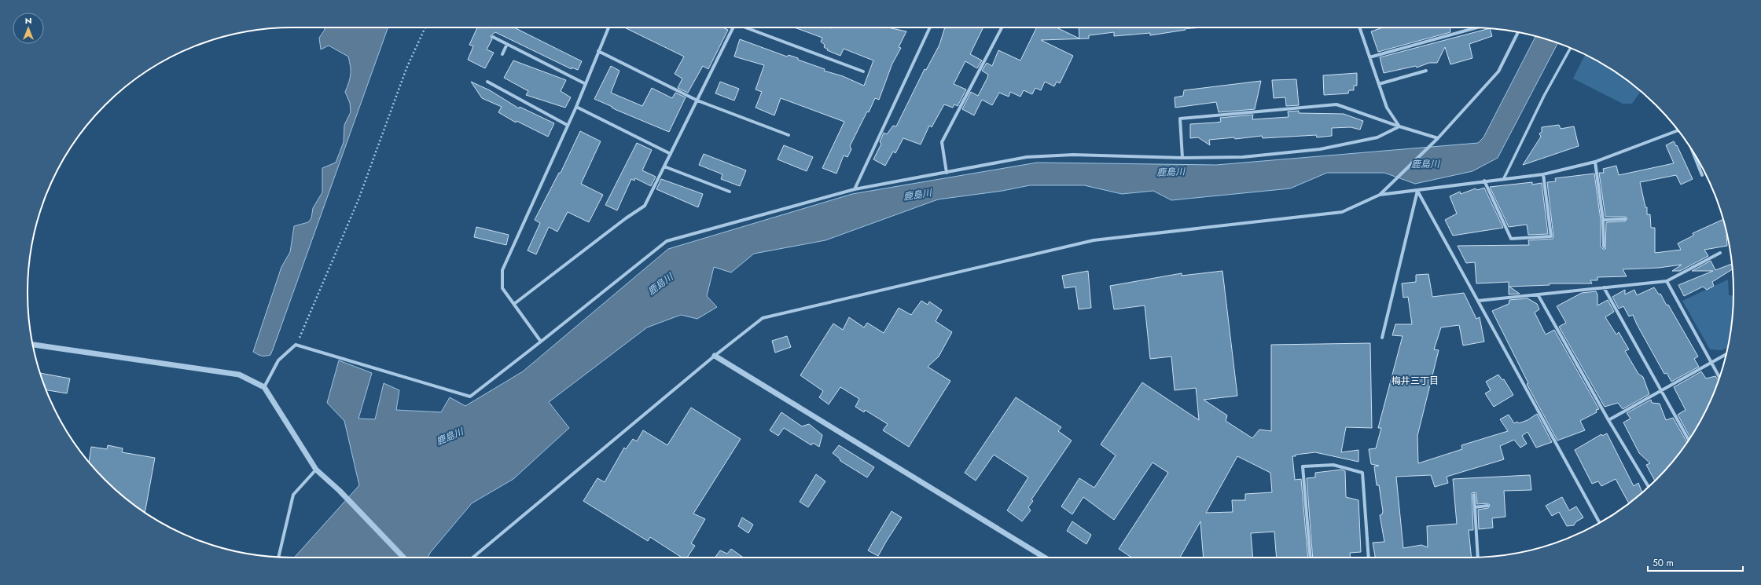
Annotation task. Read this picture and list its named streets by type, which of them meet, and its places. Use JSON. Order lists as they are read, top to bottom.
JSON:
{
  "districts": ["梅井三丁目"],
  "water": ["鹿島川"],
  "scale_bar": "50 m",
  "north": "top"
}
